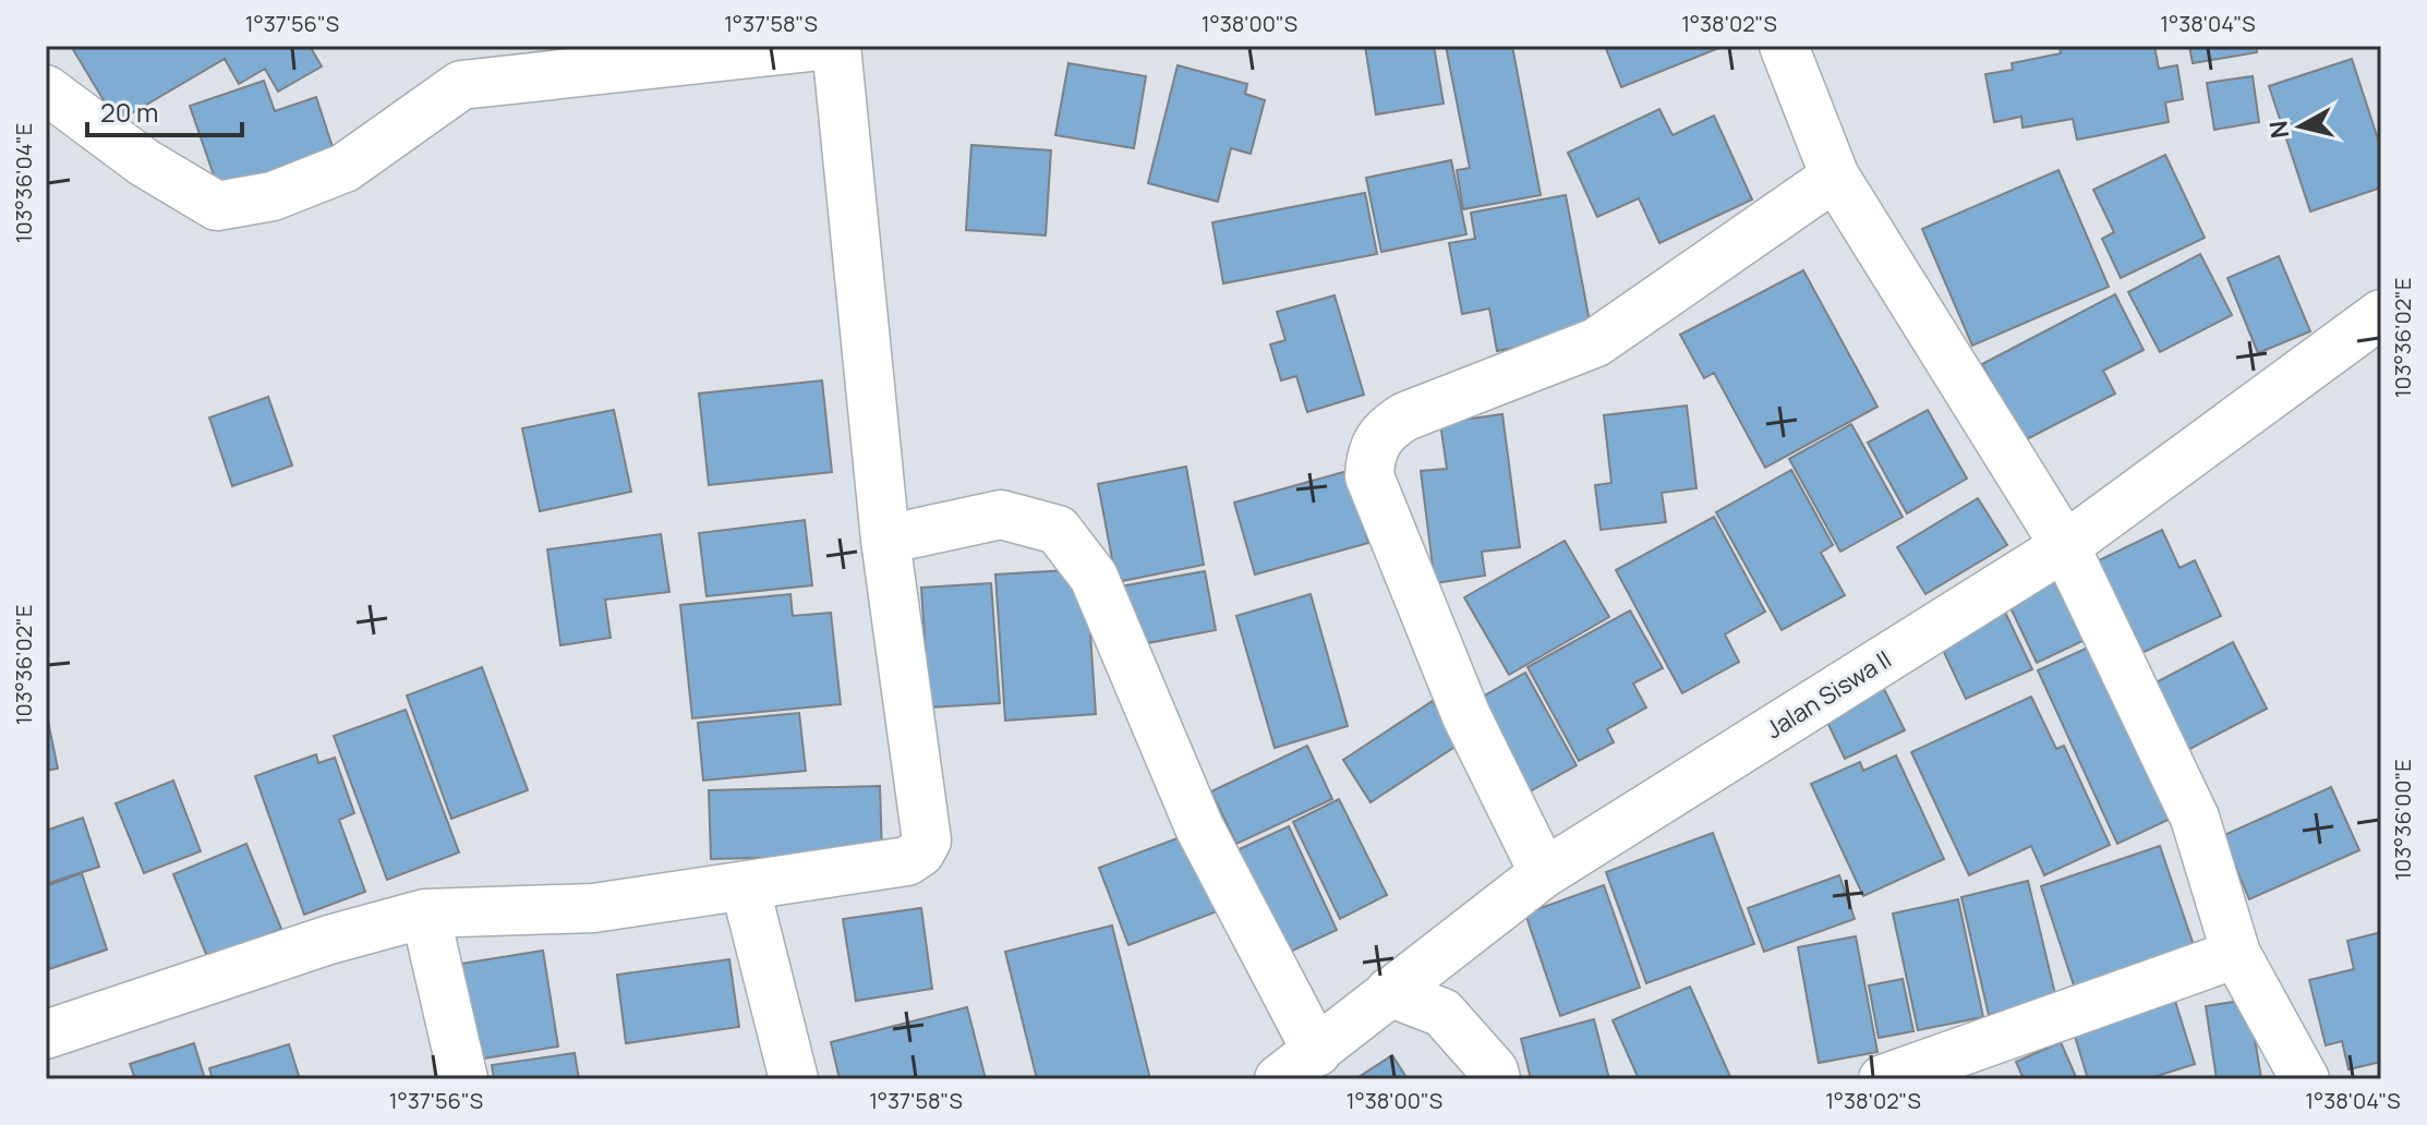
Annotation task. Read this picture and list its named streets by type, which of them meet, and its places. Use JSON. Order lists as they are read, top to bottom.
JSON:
{
  "streets": {
    "street": ["Jalan Siswa II"]
  },
  "scale_bar": "20 m",
  "north": "left",
  "coordinates": [
    "1°37'56\"S",
    "1°37'58\"S",
    "1°38'00\"S",
    "1°38'02\"S",
    "1°38'04\"S",
    "103°36'04\"E",
    "103°36'02\"E",
    "103°36'00\"E"
  ]
}
